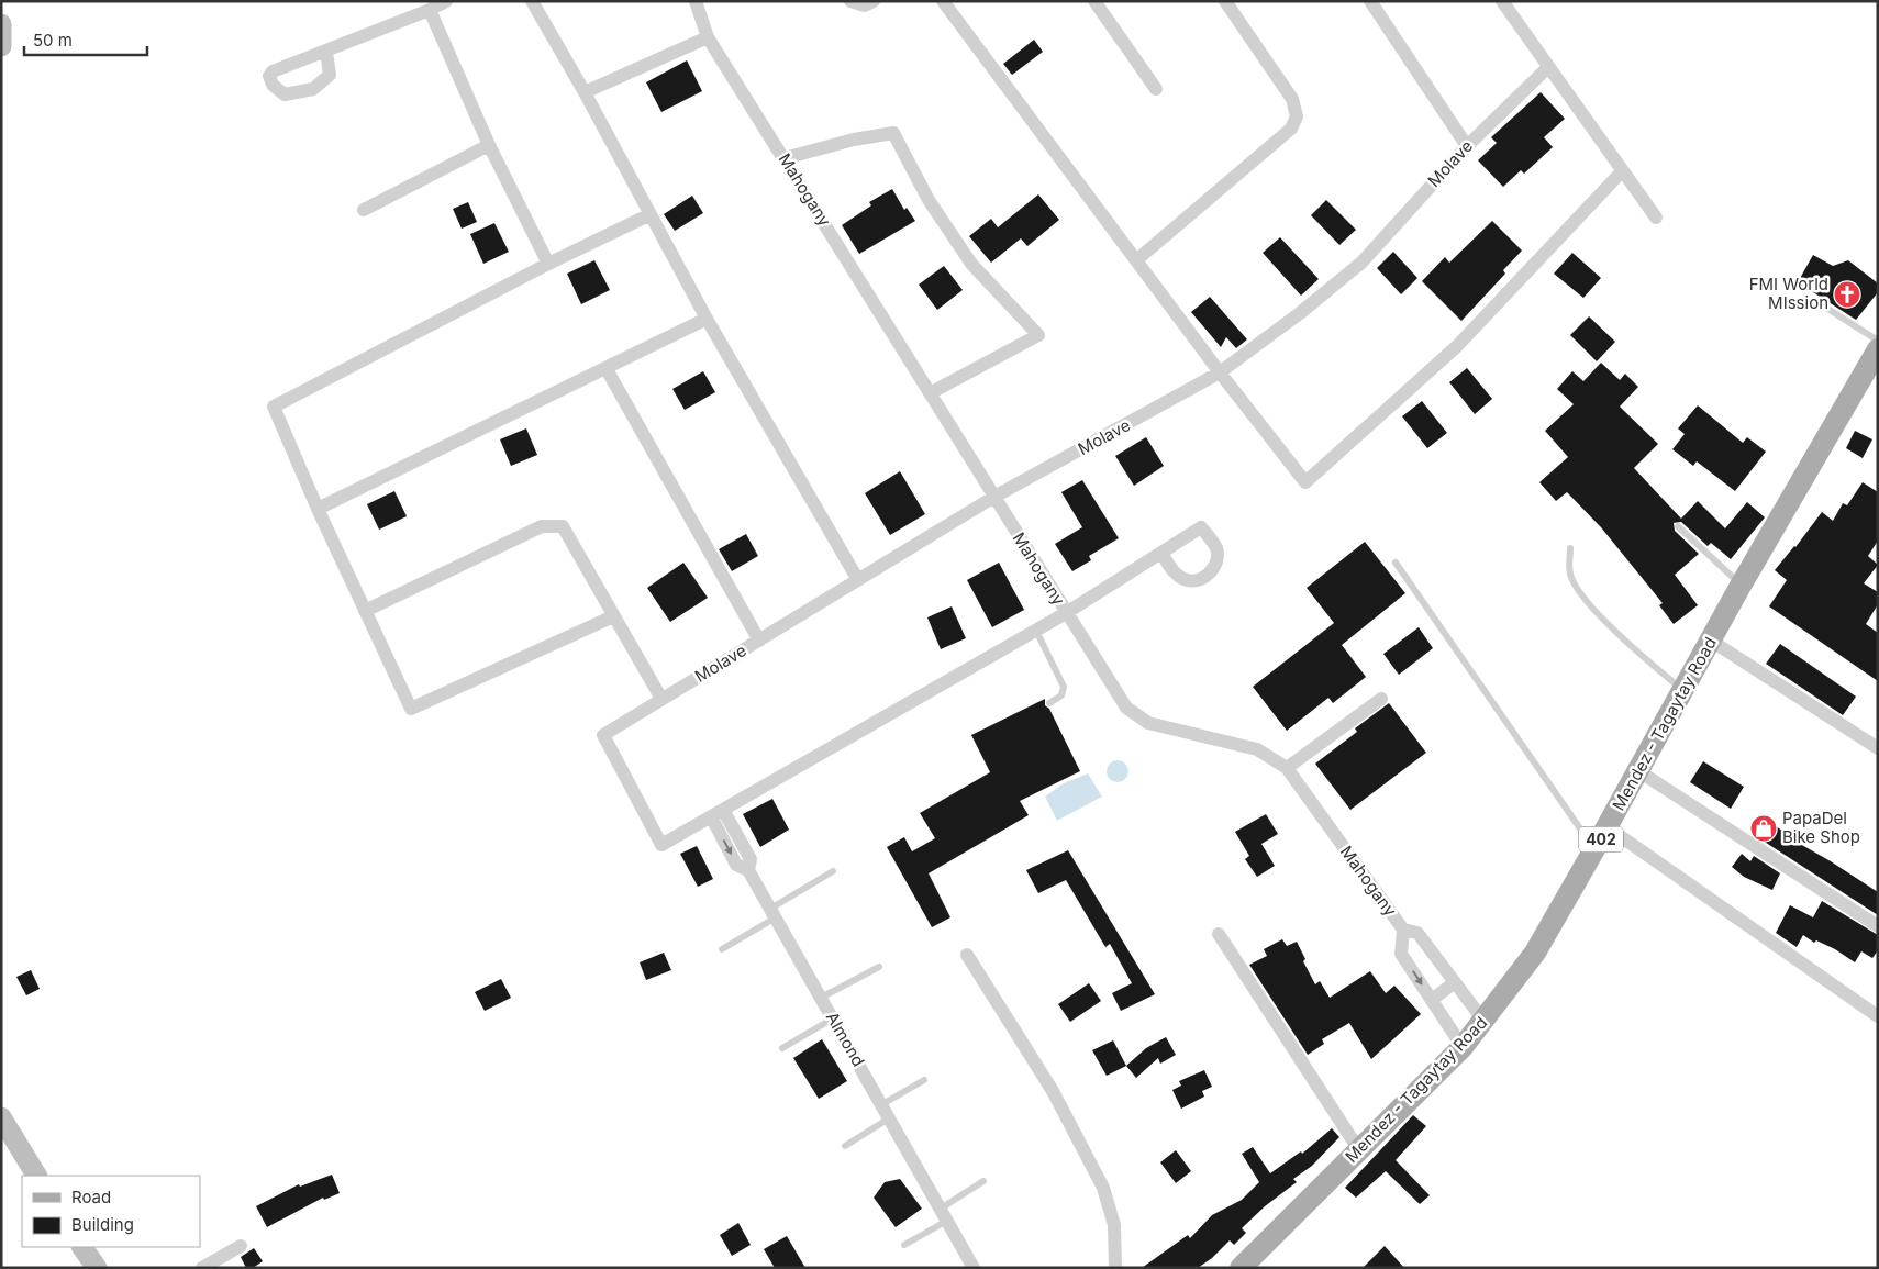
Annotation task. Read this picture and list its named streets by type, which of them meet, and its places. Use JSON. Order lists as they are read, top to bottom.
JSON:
{
  "streets": {
    "main road": ["Mendez - Tagaytay Road", "402"],
    "street": ["Molave", "Mahogany", "Almond"]
  },
  "crossings": [
    ["Molave", "Mahogany"],
    ["Molave", "Almond"],
    ["Mahogany", "Mendez - Tagaytay Road"]
  ],
  "places": {
    "church": ["FMI World MIssion"],
    "shop": ["PapaDel Bike Shop"]
  },
  "legend": ["Road", "Building"],
  "scale_bar": "50 m"
}
